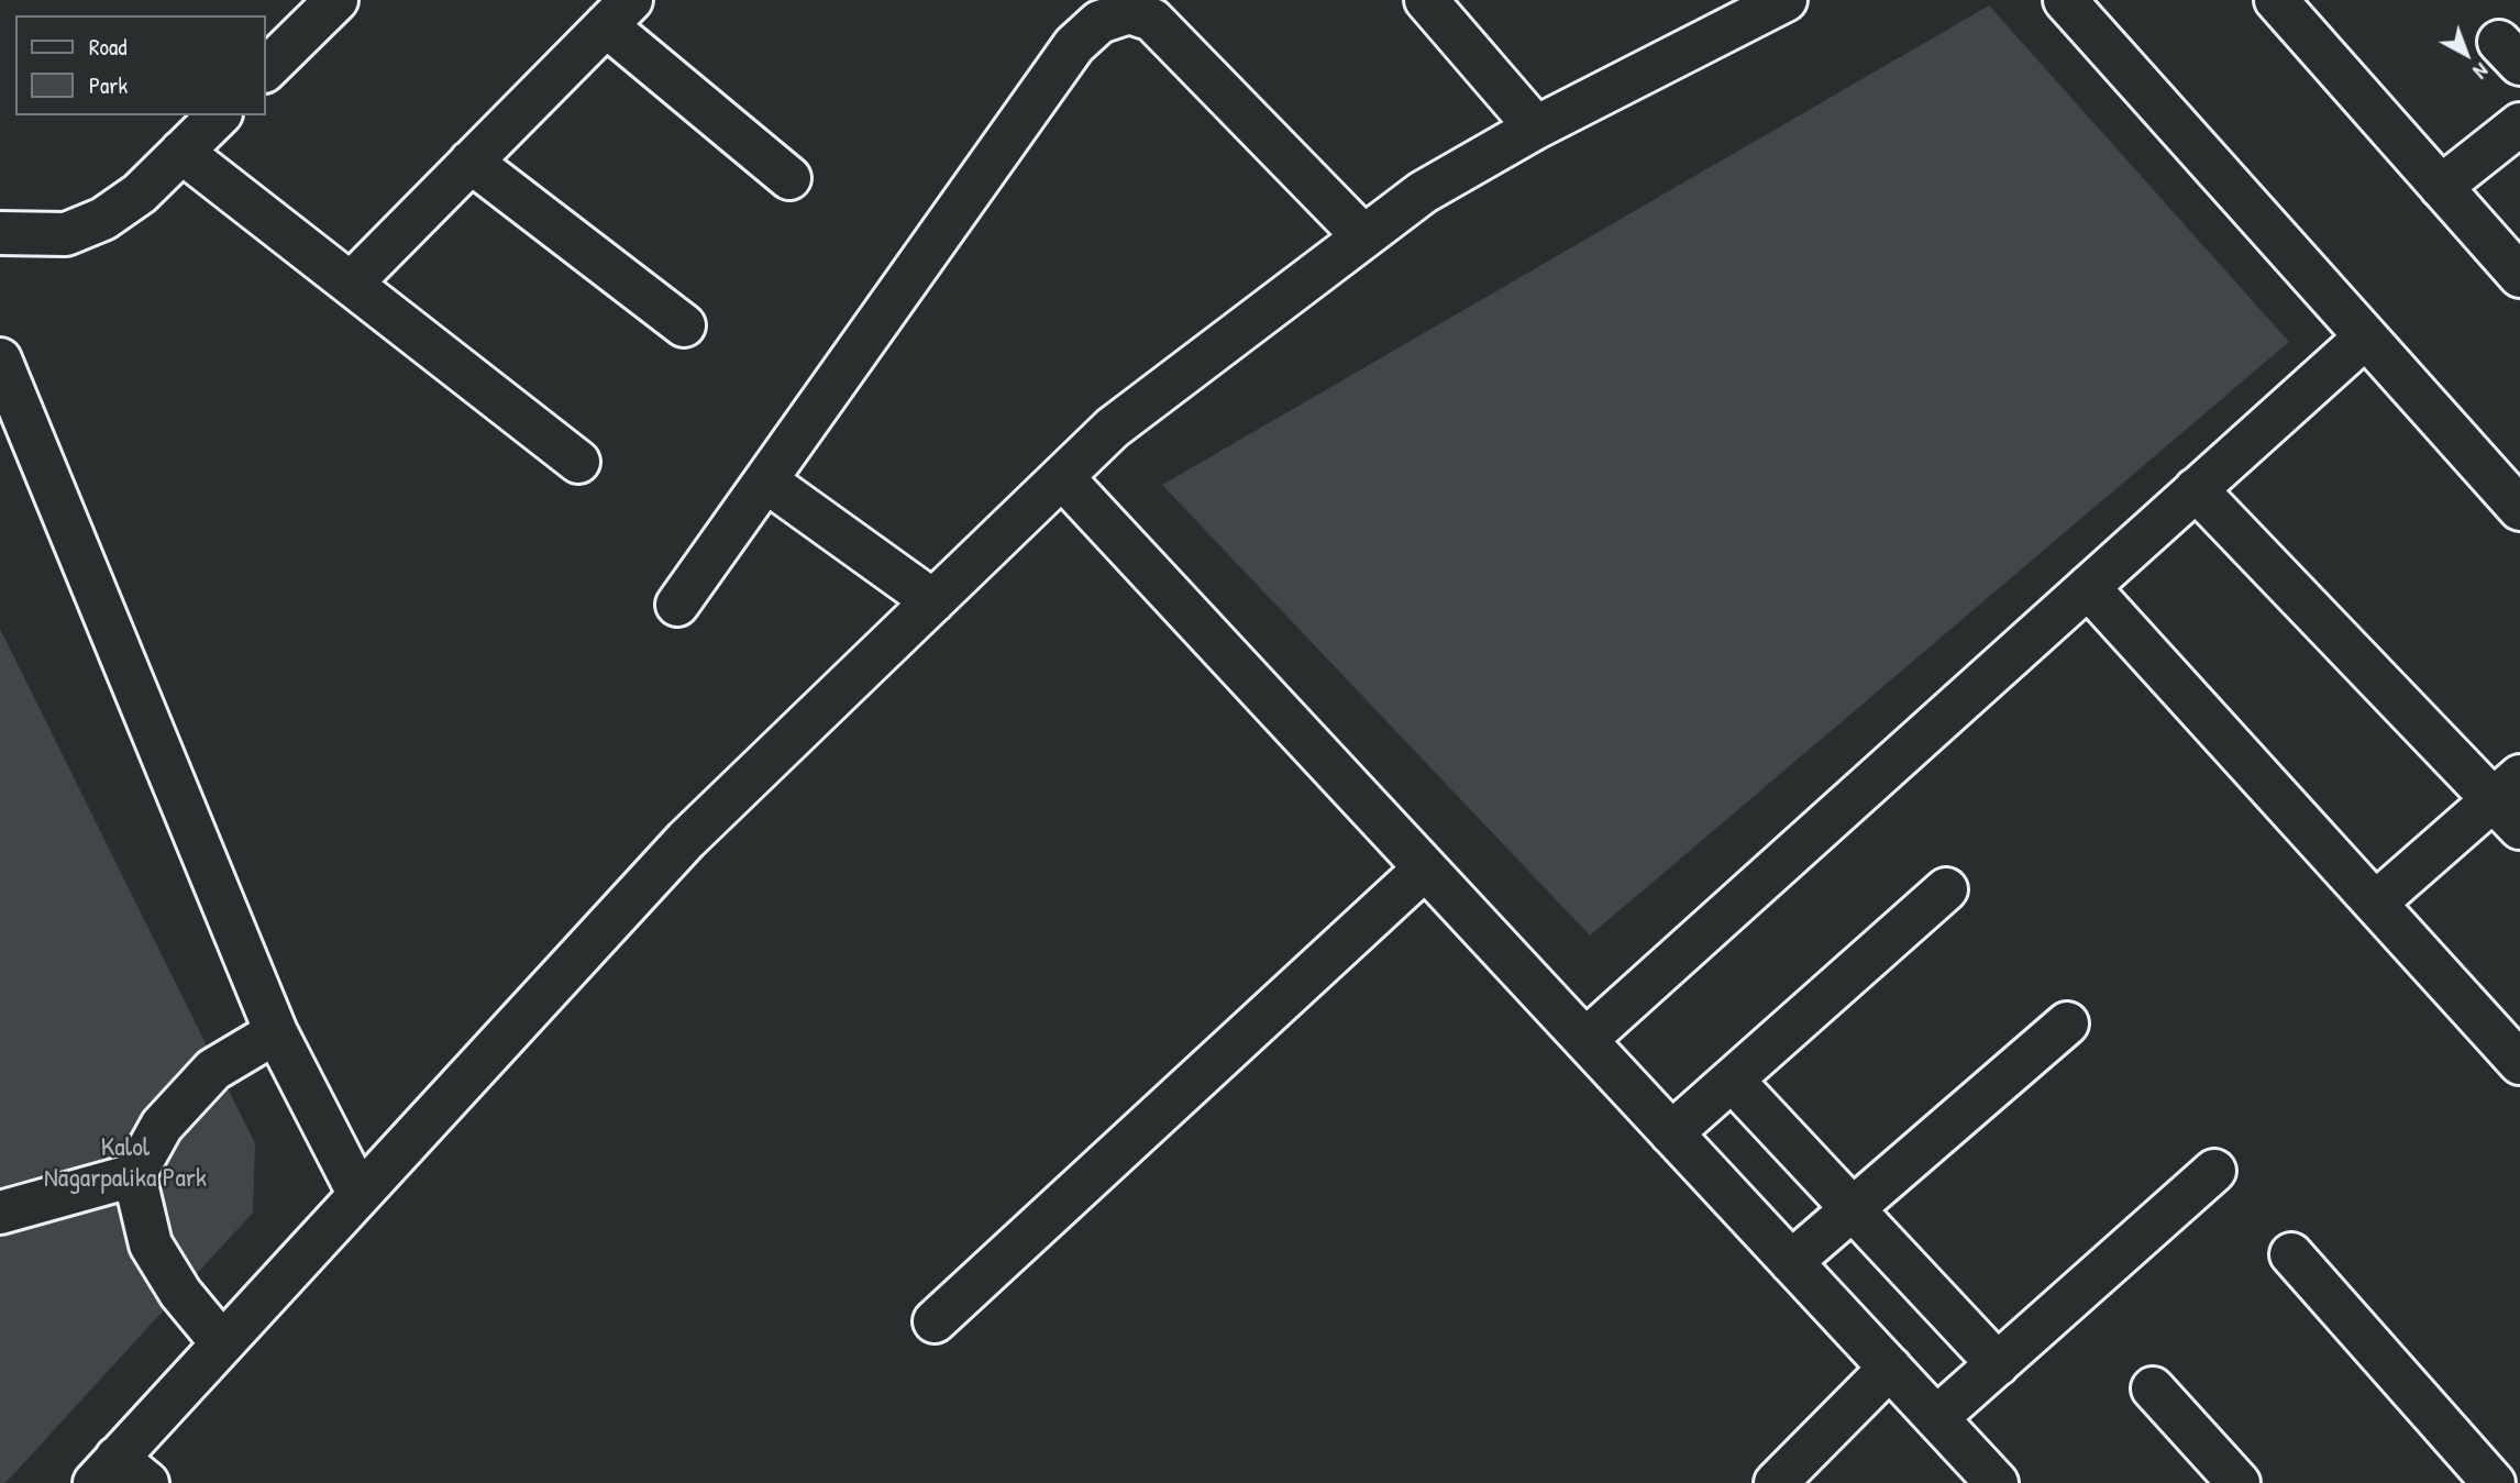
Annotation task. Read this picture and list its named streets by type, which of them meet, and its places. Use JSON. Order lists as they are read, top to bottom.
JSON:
{
  "parks": ["Kalol Nagarpalika Park"],
  "legend": ["Road", "Park"],
  "north": "bottom right"
}
